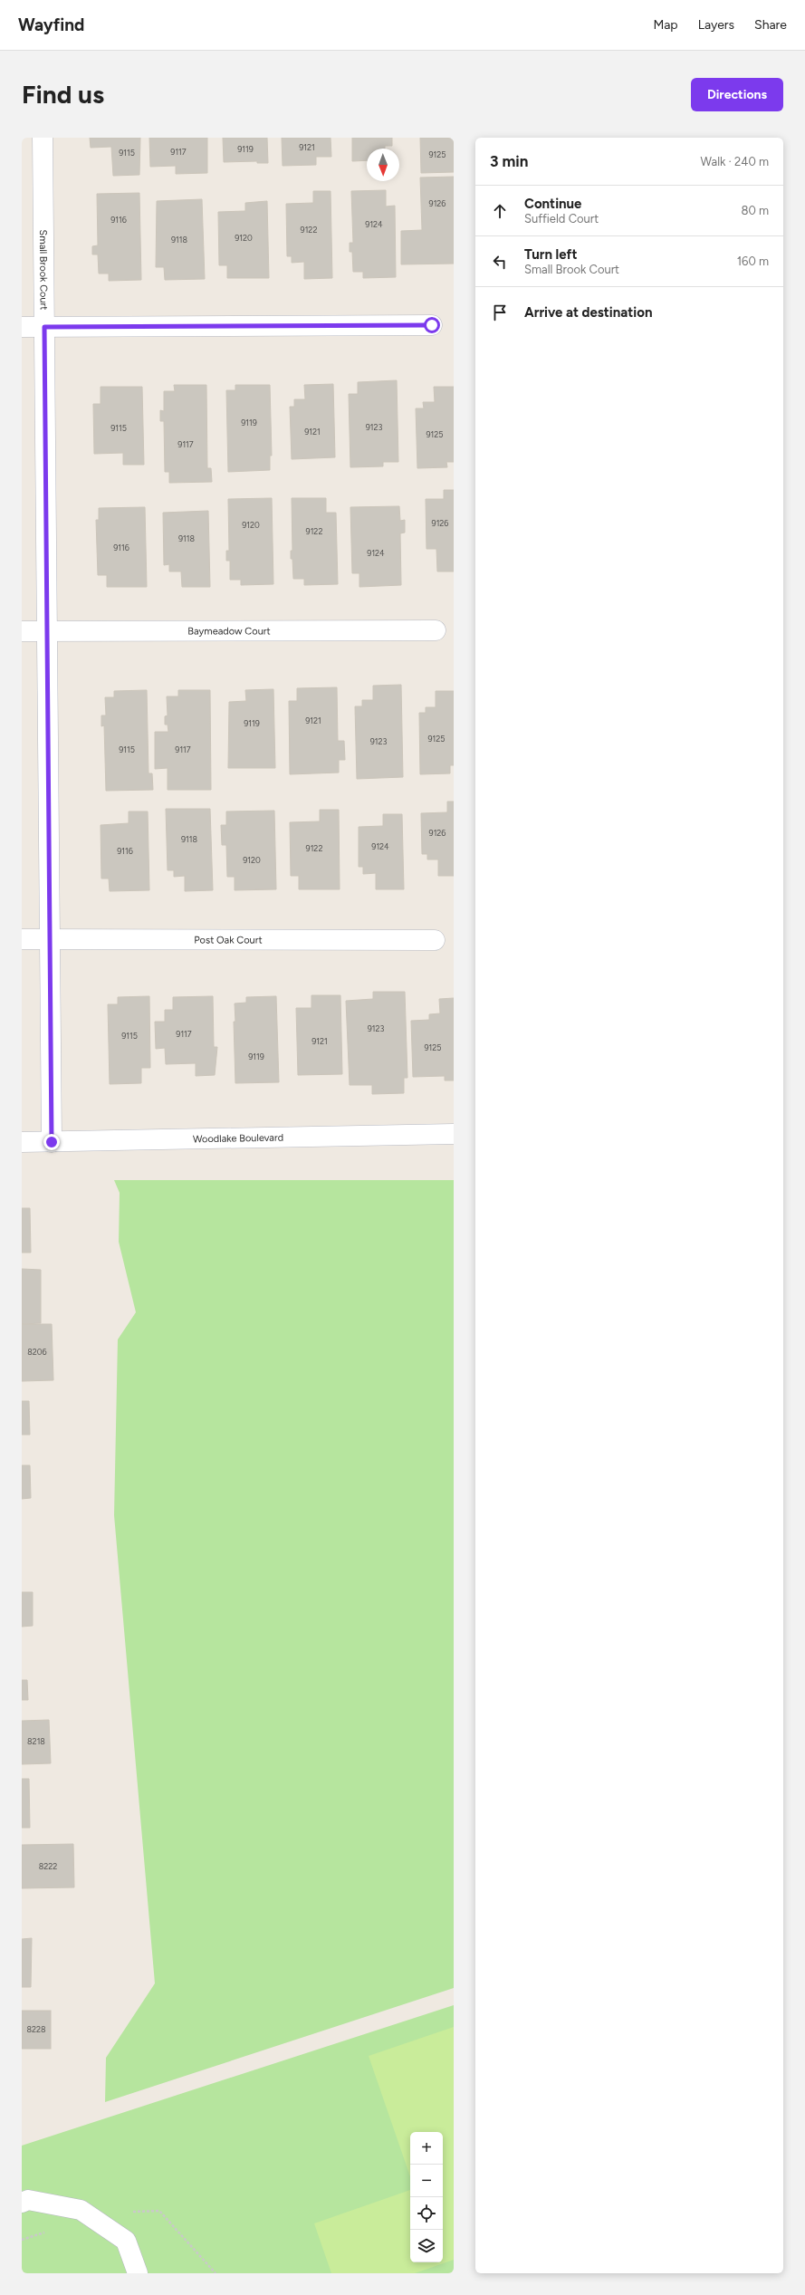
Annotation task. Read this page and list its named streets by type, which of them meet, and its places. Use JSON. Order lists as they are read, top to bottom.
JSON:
{
  "streets": {
    "street": [
      "Small Brook Court",
      "Baymeadow Court",
      "Post Oak Court",
      "Woodlake Boulevard"
    ]
  },
  "crossings": [
    ["Small Brook Court", "Baymeadow Court"],
    ["Small Brook Court", "Post Oak Court"],
    ["Small Brook Court", "Woodlake Boulevard"]
  ],
  "house_numbers": [
    "9121",
    "9119",
    "9117",
    "9115",
    "9125",
    "9126",
    "9116",
    "9124",
    "9122",
    "9120",
    "9118",
    "9119",
    "9123",
    "9115",
    "9121",
    "9125",
    "9117",
    "9126",
    "9120",
    "9122",
    "9118",
    "9116",
    "9124",
    "9121",
    "9119",
    "9125",
    "9123",
    "9115",
    "9117",
    "9126",
    "9118",
    "9124",
    "9122",
    "9116",
    "9120",
    "9123",
    "9117",
    "9115",
    "9121",
    "9125",
    "9119",
    "8206",
    "8218",
    "8222",
    "8228"
  ],
  "north": "bottom",
  "page": {
    "header": "Wayfind",
    "nav": ["Map", "Layers", "Share"],
    "buttons": "Directions",
    "title": "Find us",
    "heading": ["3 min", "Walk · 240 m"],
    "list": [
      ["Continue", "Suffield Court", "80 m"],
      ["Turn left", "Small Brook Court", "160 m"],
      "Arrive at destination"
    ],
    "map_buttons": ["+", "−"]
  }
}
